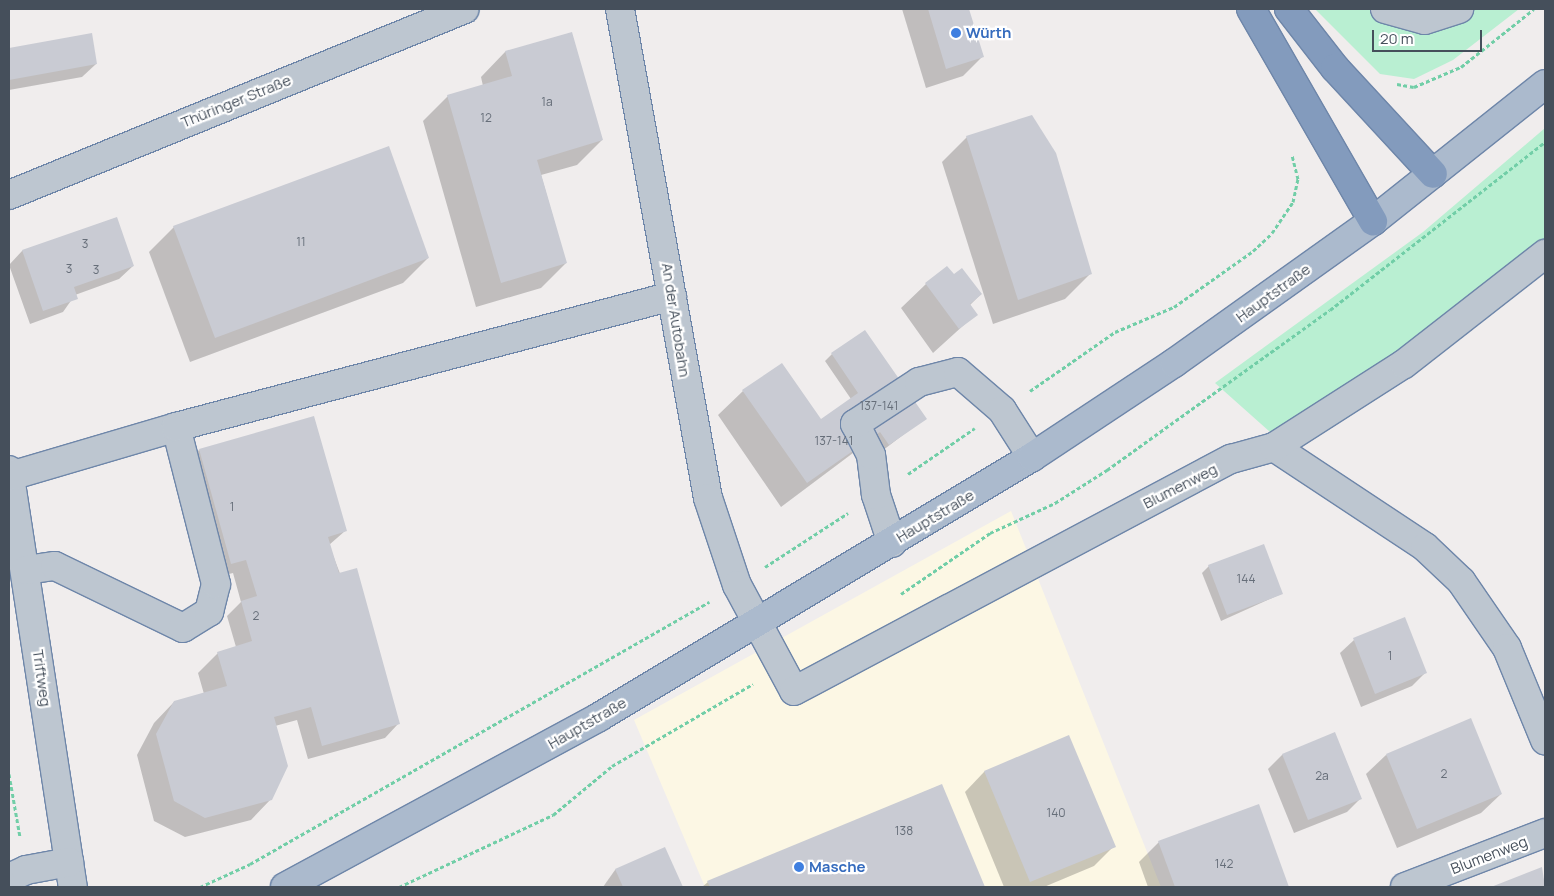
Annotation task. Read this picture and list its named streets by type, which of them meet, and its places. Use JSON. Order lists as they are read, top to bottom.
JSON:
{
  "streets": {
    "main road": ["Hauptstraße"],
    "street": [
      "Thüringer Straße",
      "An der Autobahn",
      "Blumenweg",
      "Triftweg"
    ]
  },
  "crossings": [
    ["Hauptstraße", "An der Autobahn"],
    ["Hauptstraße", "Blumenweg"],
    ["An der Autobahn", "Blumenweg"]
  ],
  "places": ["Würth", "Masche"],
  "house_numbers": [
    "1a",
    "12",
    "11",
    "3",
    "3",
    "3",
    "137-141",
    "137-141",
    "1",
    "144",
    "2",
    "1",
    "2",
    "2a",
    "140",
    "138",
    "142"
  ],
  "scale_bar": "20 m"
}
